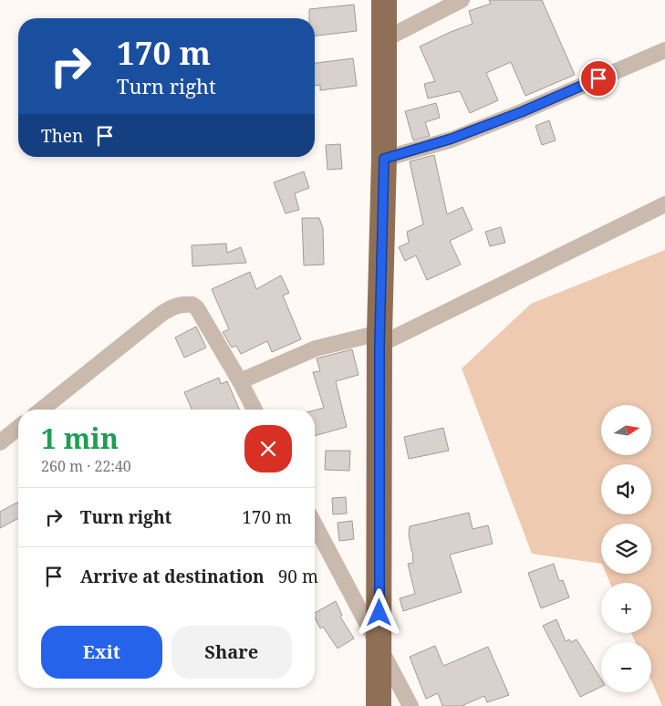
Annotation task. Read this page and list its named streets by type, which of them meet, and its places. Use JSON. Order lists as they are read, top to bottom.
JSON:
{
  "north": "right",
  "page": {
    "turn": ["170 m", "Turn right"],
    "then": "Then",
    "map_buttons": ["+", "−"],
    "heading": ["1 min", "260 m · 22:40"],
    "list": [
      {
        "name": "Turn right",
        "value": "170 m"
      },
      {
        "name": "Arrive at destination",
        "value": "90 m"
      }
    ],
    "buttons": ["Exit", "Share"]
  }
}
